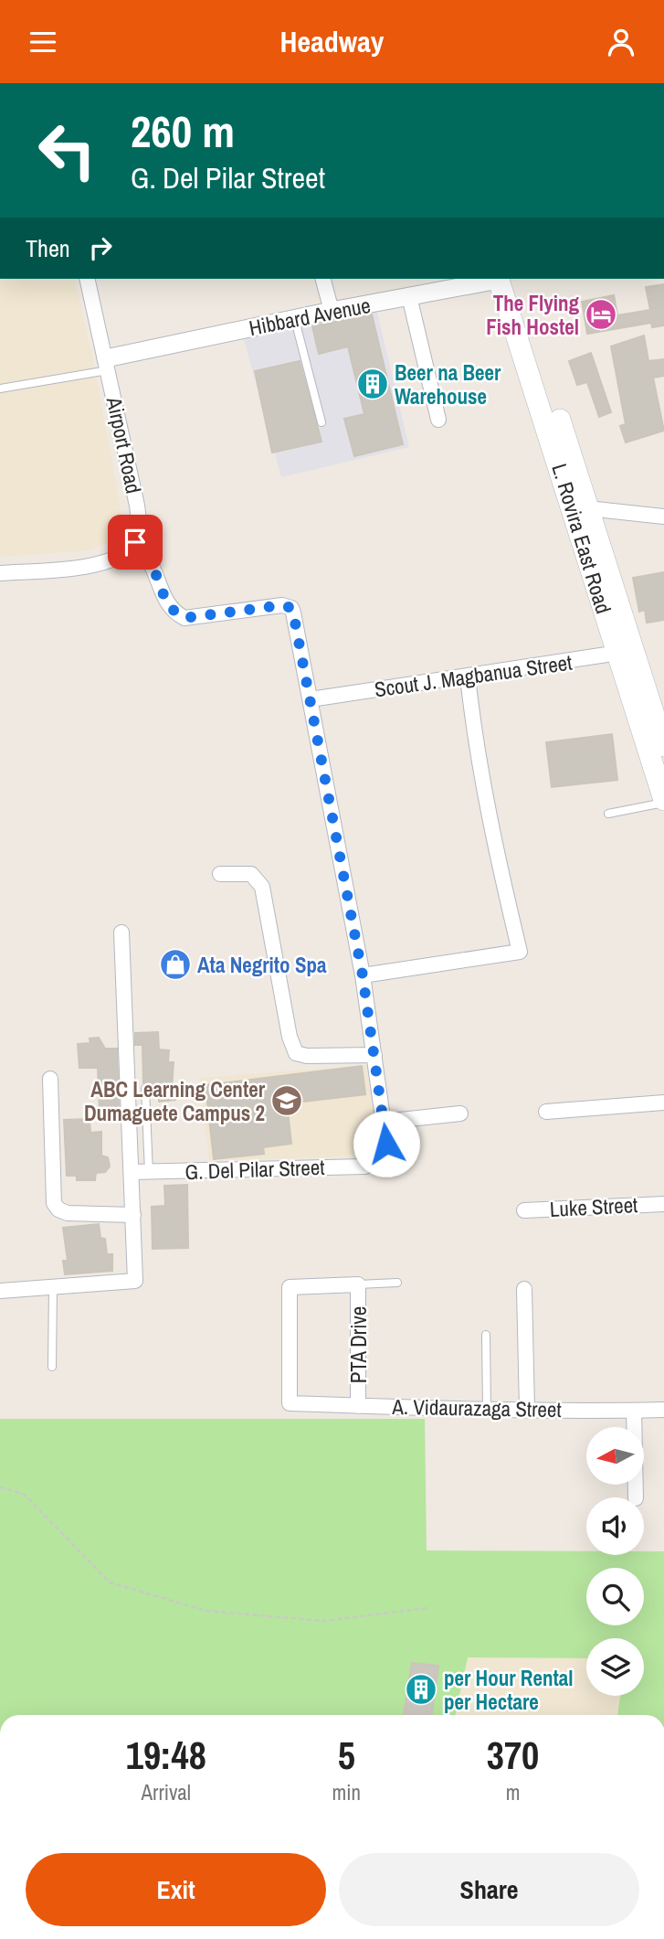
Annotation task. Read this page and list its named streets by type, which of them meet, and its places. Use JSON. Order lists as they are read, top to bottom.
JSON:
{
  "streets": {
    "main road": ["L. Rovira East Road"],
    "street": [
      "Hibbard Avenue",
      "Airport Road",
      "Scout J. Magbanua Street",
      "G. Del Pilar Street",
      "Luke Street",
      "PTA Drive",
      "A. Vidaurazaga Street"
    ]
  },
  "crossings": [
    ["Hibbard Avenue", "Airport Road"],
    ["Airport Road", "G. Del Pilar Street"],
    ["L. Rovira East Road", "Scout J. Magbanua Street"],
    ["Scout J. Magbanua Street", "G. Del Pilar Street"],
    ["PTA Drive", "A. Vidaurazaga Street"]
  ],
  "places": {
    "hotel": ["The Flying Fish Hostel"],
    "building": ["Beer na Beer Warehouse", "per Hour Rental per Hectare"],
    "shop": ["Ata Negrito Spa"],
    "school or university": ["ABC Learning Center Dumaguete Campus 2"]
  },
  "north": "left",
  "page": {
    "header": "Headway",
    "turn": ["260 m", "G. Del Pilar Street"],
    "then": "Then",
    "eta": [
      "19:48",
      "Arrival",
      "5",
      "min",
      "370",
      "m"
    ],
    "buttons": ["Exit", "Share"]
  }
}
